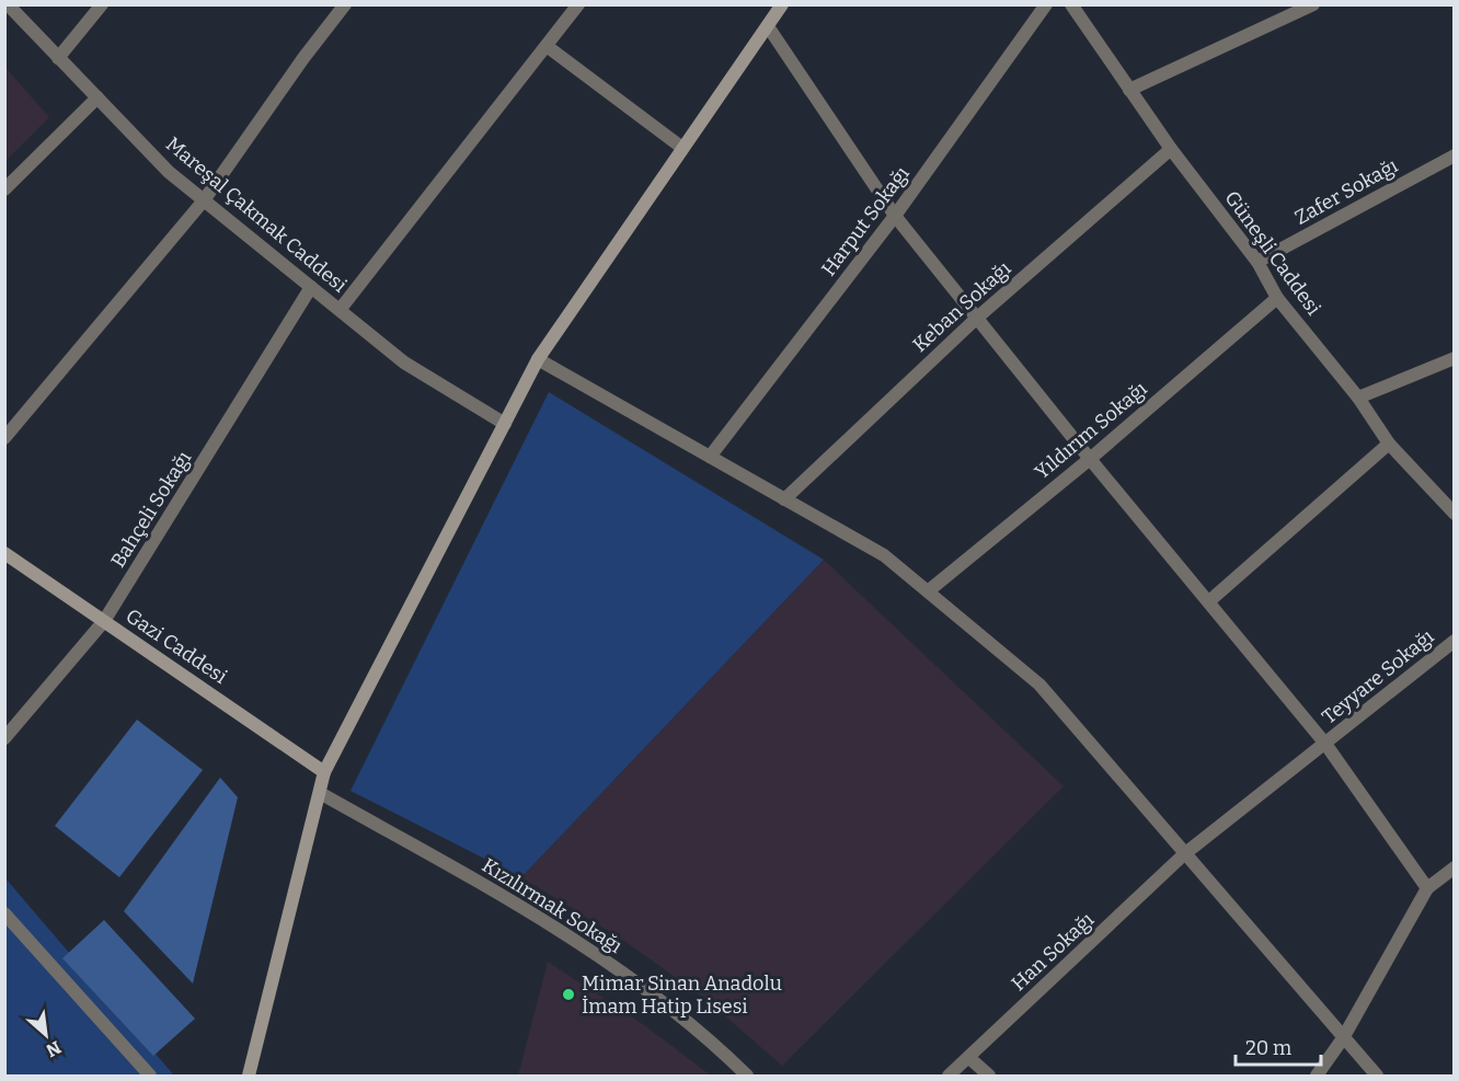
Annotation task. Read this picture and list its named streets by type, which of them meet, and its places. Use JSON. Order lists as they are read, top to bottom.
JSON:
{
  "streets": {
    "street": [
      "Zafer Sokağı",
      "Mareşal Çakmak Caddesi",
      "Harput Sokağı",
      "Güneşli Caddesi",
      "Keban Sokağı",
      "Yıldırım Sokağı",
      "Bahçeli Sokağı",
      "Gazi Caddesi",
      "Teyyare Sokağı",
      "Kızılırmak Sokağı",
      "Han Sokağı"
    ]
  },
  "crossings": [
    ["Zafer Sokağı", "Güneşli Caddesi"],
    ["Mareşal Çakmak Caddesi", "Bahçeli Sokağı"],
    ["Güneşli Caddesi", "Keban Sokağı"],
    ["Güneşli Caddesi", "Yıldırım Sokağı"],
    ["Bahçeli Sokağı", "Gazi Caddesi"],
    ["Teyyare Sokağı", "Han Sokağı"]
  ],
  "places": ["Mimar Sinan Anadolu İmam Hatip Lisesi"],
  "scale_bar": "20 m",
  "north": "bottom right"
}
